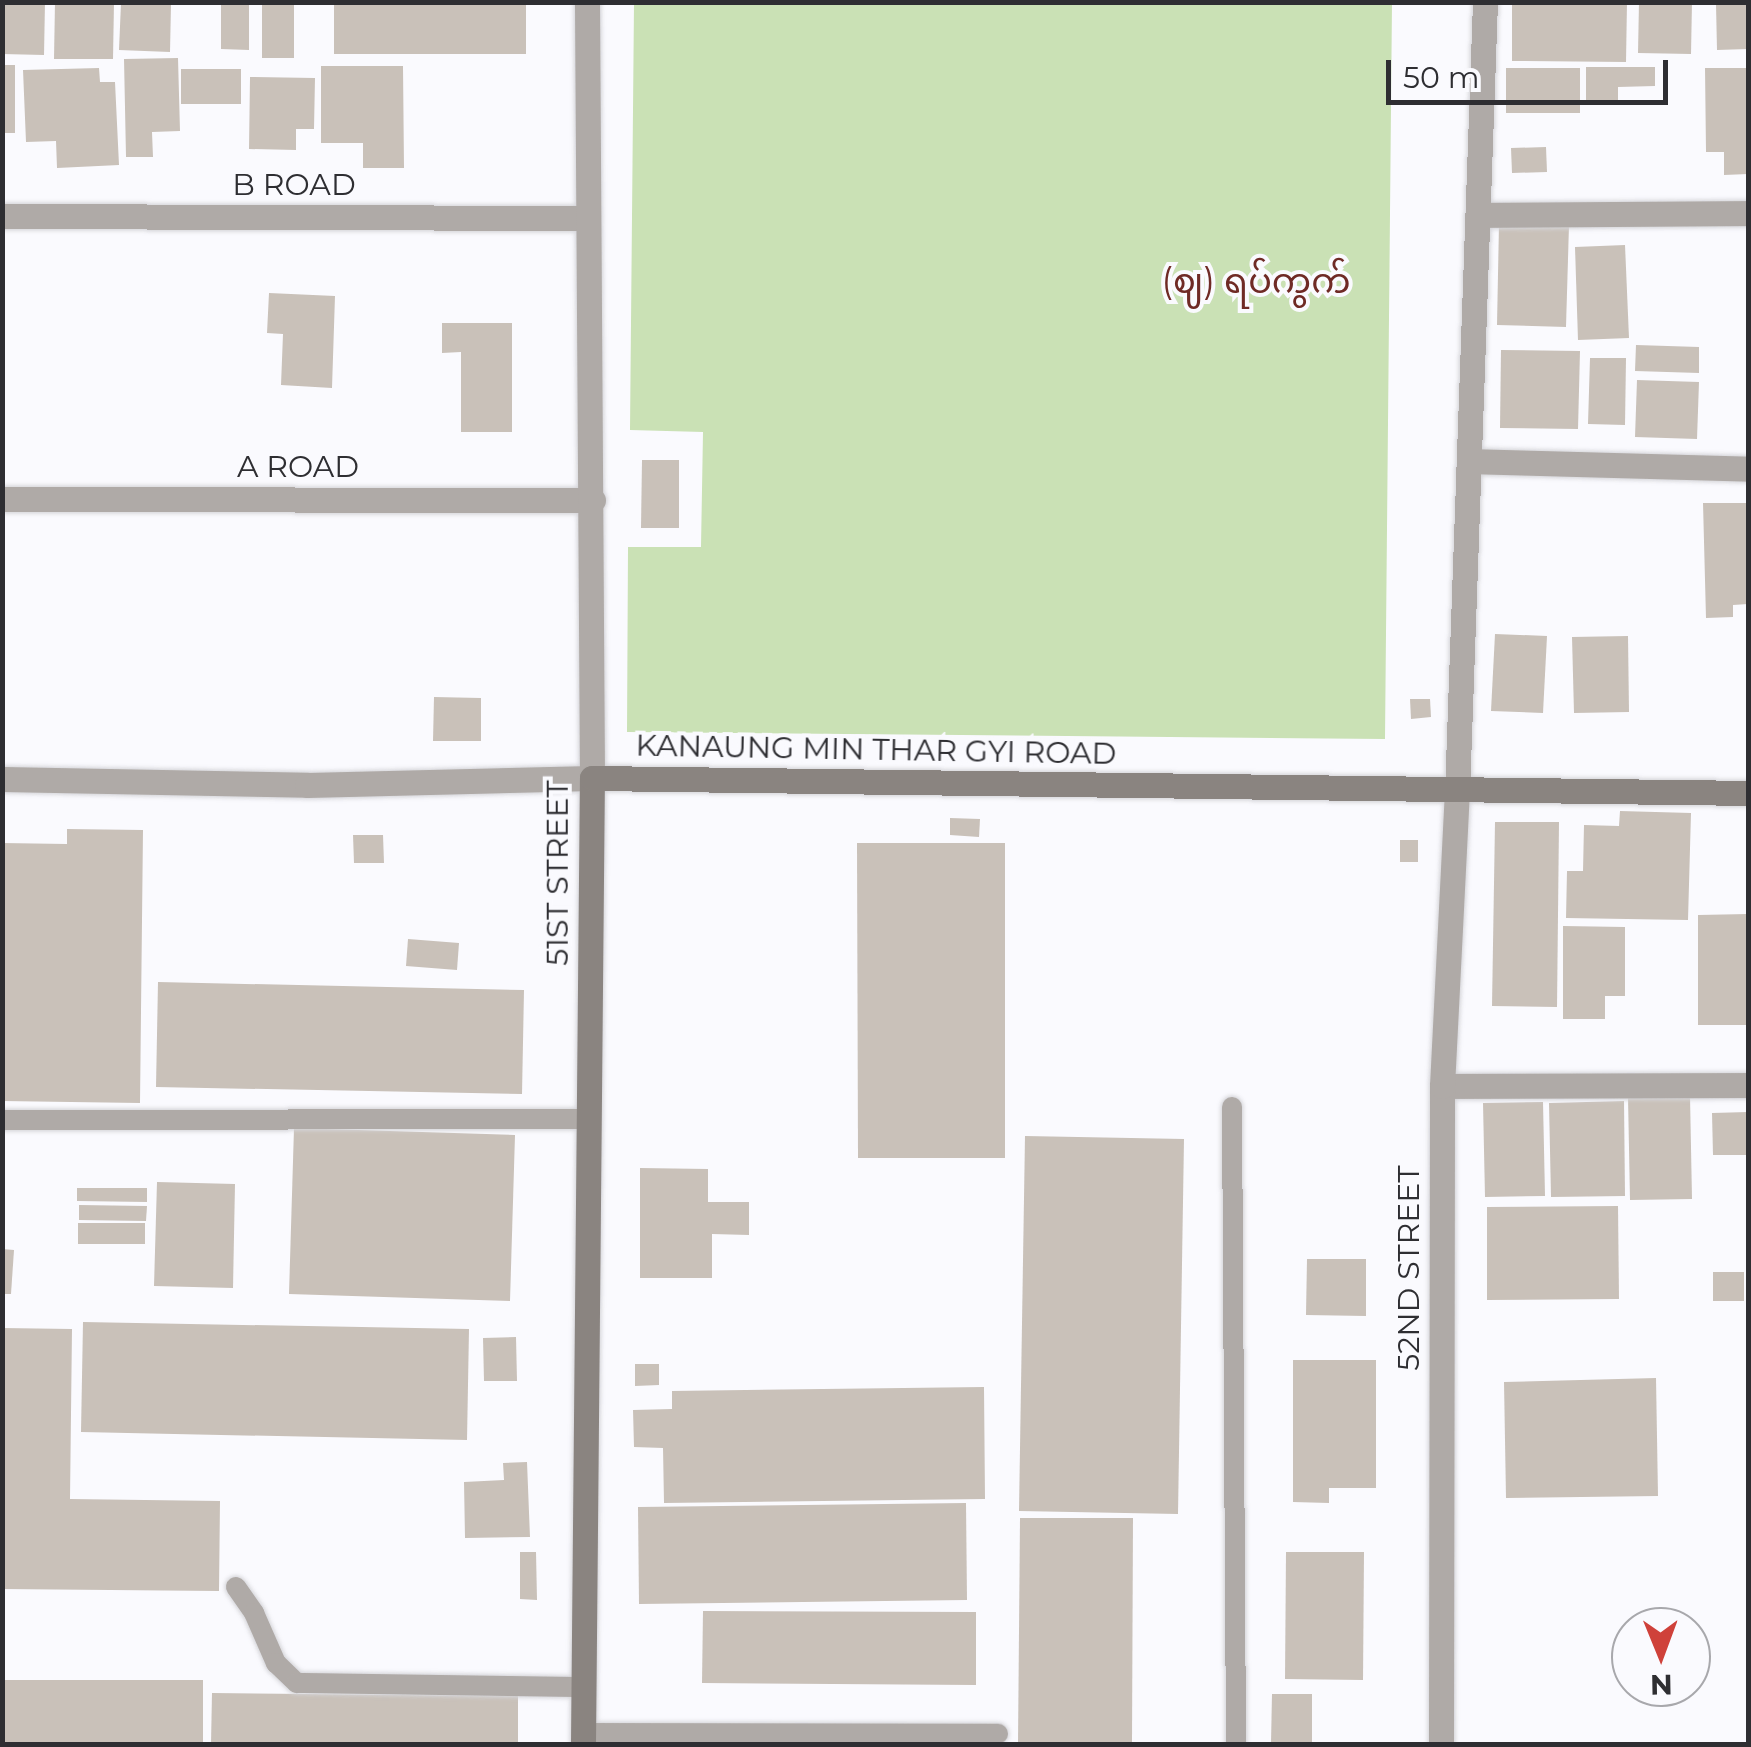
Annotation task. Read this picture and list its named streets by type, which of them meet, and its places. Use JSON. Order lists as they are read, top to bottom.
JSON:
{
  "streets": {
    "street": [
      "B ROAD",
      "A ROAD",
      "KANAUNG MIN THAR GYI ROAD",
      "51ST STREET",
      "52ND STREET"
    ]
  },
  "crossings": [
    ["B ROAD", "51ST STREET"],
    ["A ROAD", "51ST STREET"],
    ["KANAUNG MIN THAR GYI ROAD", "51ST STREET"],
    ["KANAUNG MIN THAR GYI ROAD", "52ND STREET"]
  ],
  "districts": ["(ဈ) ရပ်ကွက်"],
  "scale_bar": "50 m",
  "north": "bottom"
}
